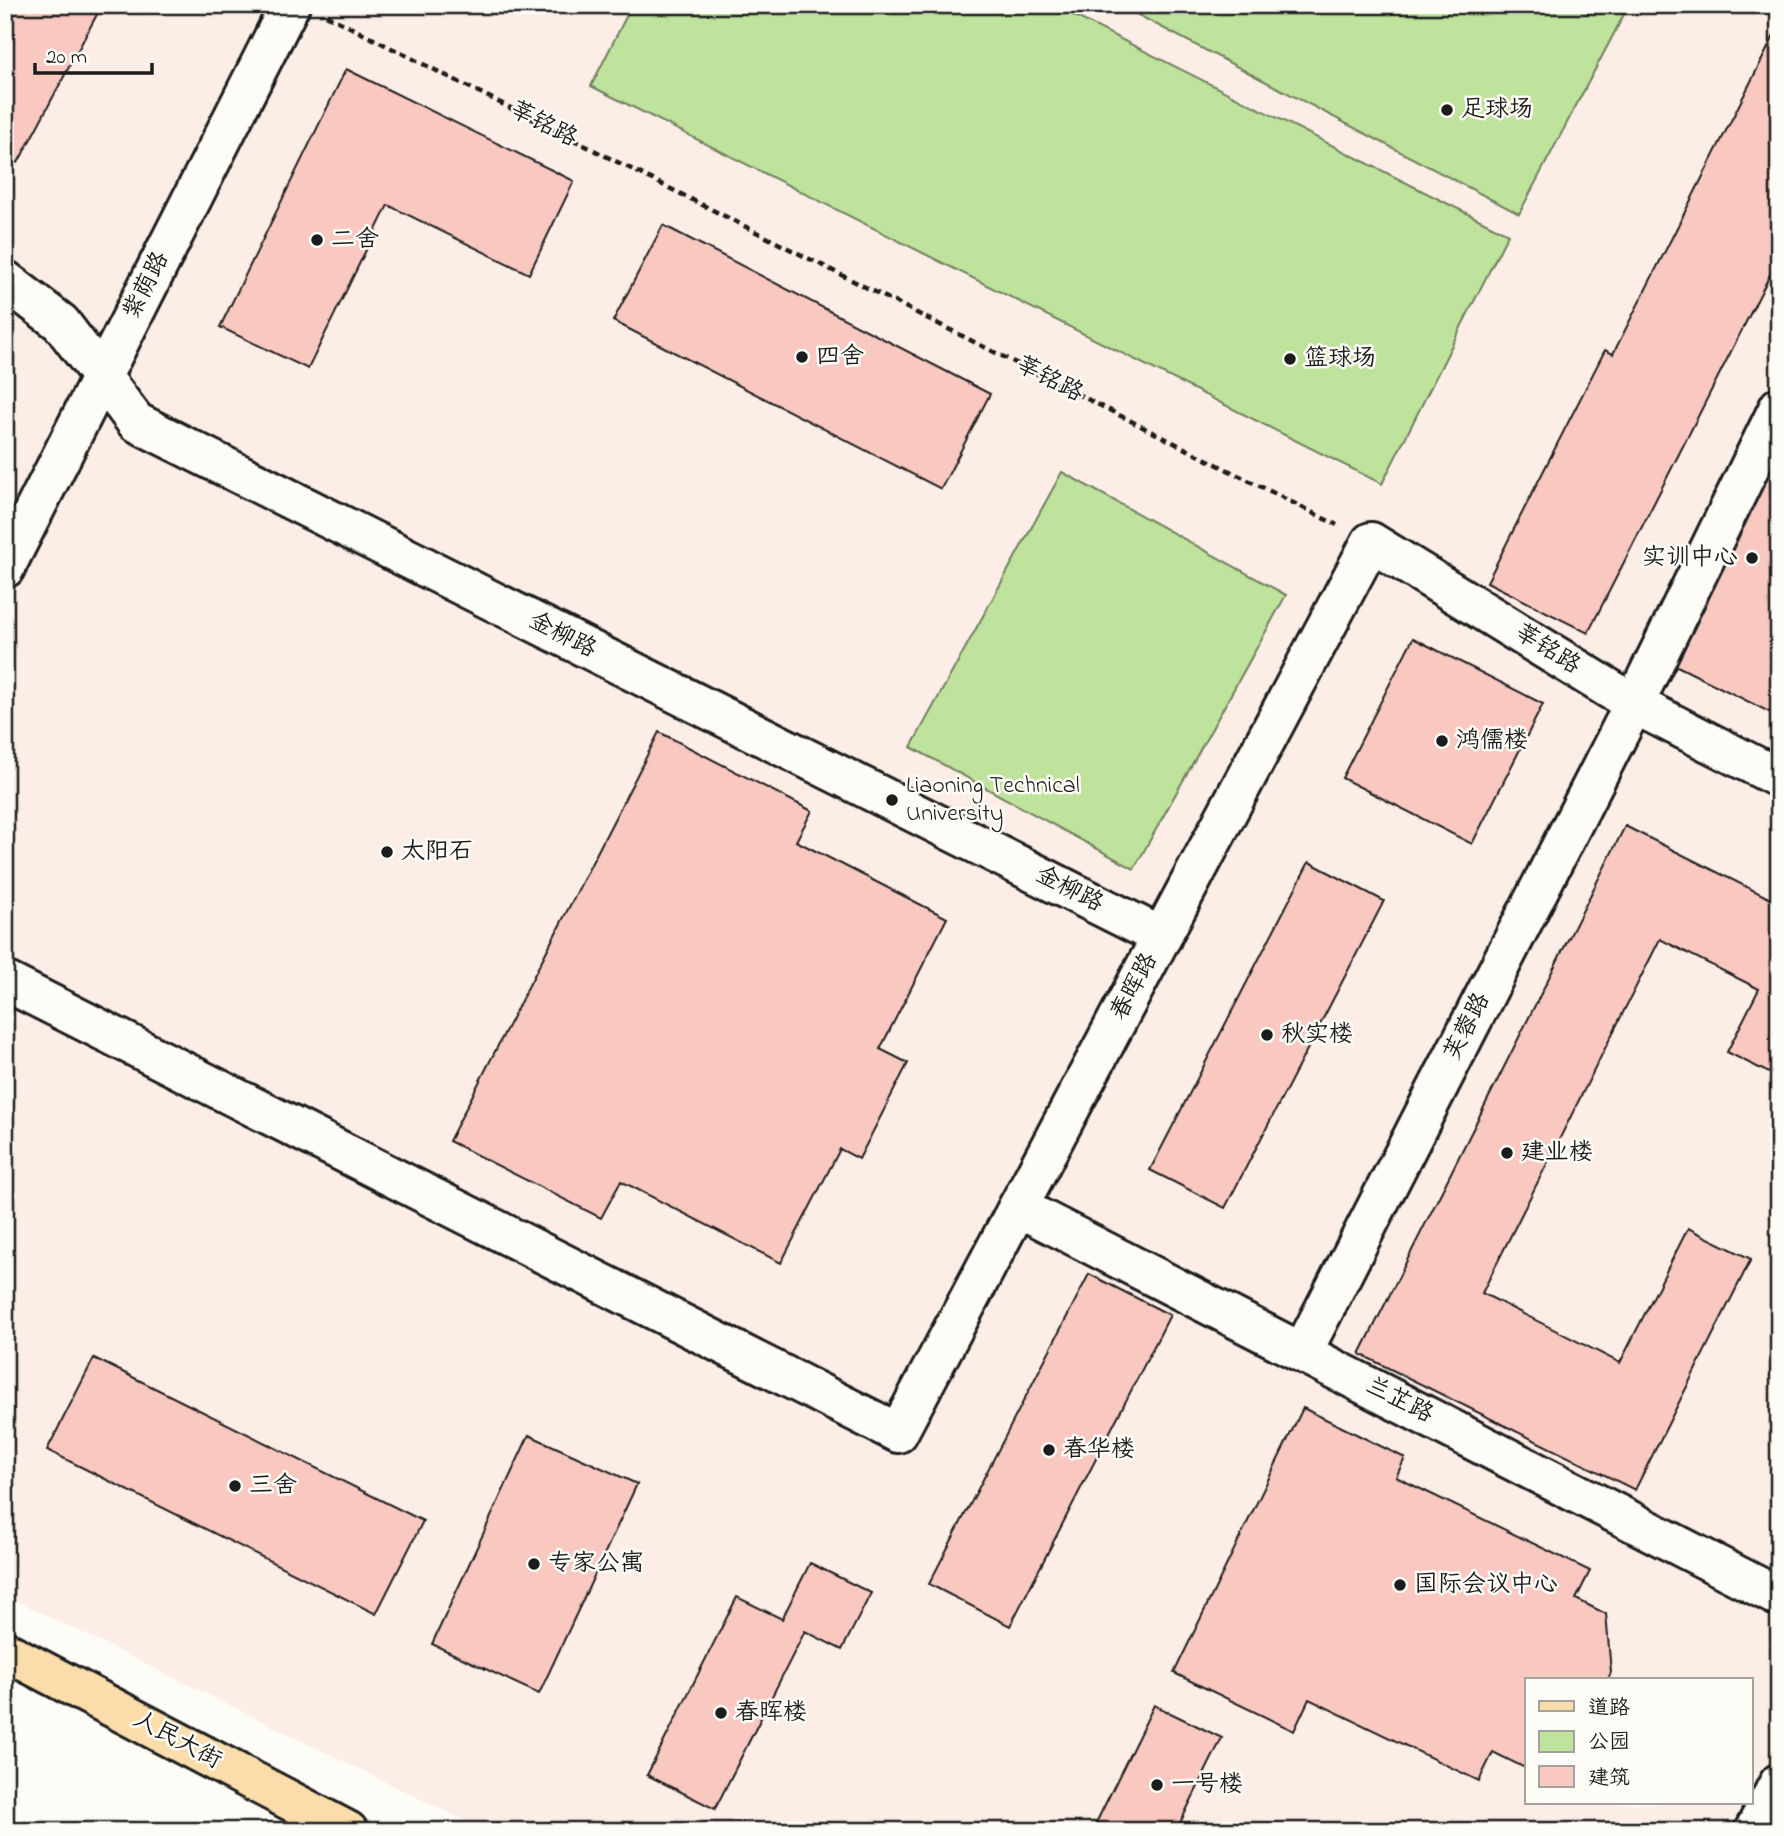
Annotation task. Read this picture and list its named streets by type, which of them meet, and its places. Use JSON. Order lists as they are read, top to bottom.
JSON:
{
  "streets": {
    "main road": ["人民大街"],
    "lane": [
      "莘铭路",
      "紫荫路",
      "金柳路",
      "春晖路",
      "芙蓉路",
      "兰芷路"
    ]
  },
  "crossings": [
    ["莘铭路", "紫荫路"],
    ["莘铭路", "春晖路"],
    ["莘铭路", "芙蓉路"],
    ["紫荫路", "金柳路"],
    ["金柳路", "春晖路"],
    ["春晖路", "兰芷路"],
    ["芙蓉路", "兰芷路"]
  ],
  "places": [
    "足球场",
    "二舍",
    "四舍",
    "篮球场",
    "实训中心",
    "鸿儒楼",
    "Liaoning Technical University",
    "太阳石",
    "秋实楼",
    "建业楼",
    "春华楼",
    "三舍",
    "专家公寓",
    "国际会议中心",
    "春晖楼",
    "一号楼"
  ],
  "legend": ["道路", "公园", "建筑"],
  "scale_bar": "20 m"
}
